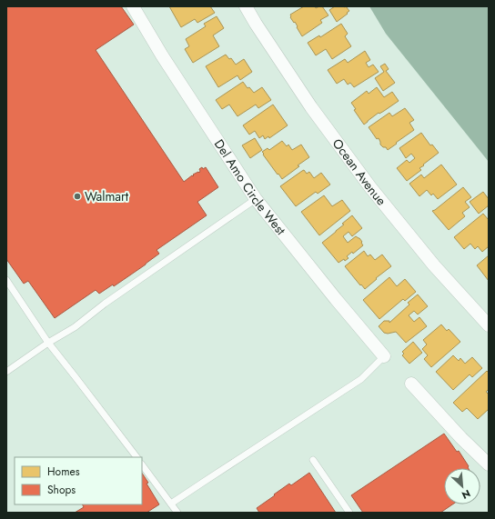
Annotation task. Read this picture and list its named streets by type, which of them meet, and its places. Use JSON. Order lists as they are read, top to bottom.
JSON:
{
  "streets": {
    "street": ["Ocean Avenue", "Del Amo Circle West"]
  },
  "places": ["Walmart"],
  "legend": ["Homes", "Shops"],
  "north": "bottom right"
}
